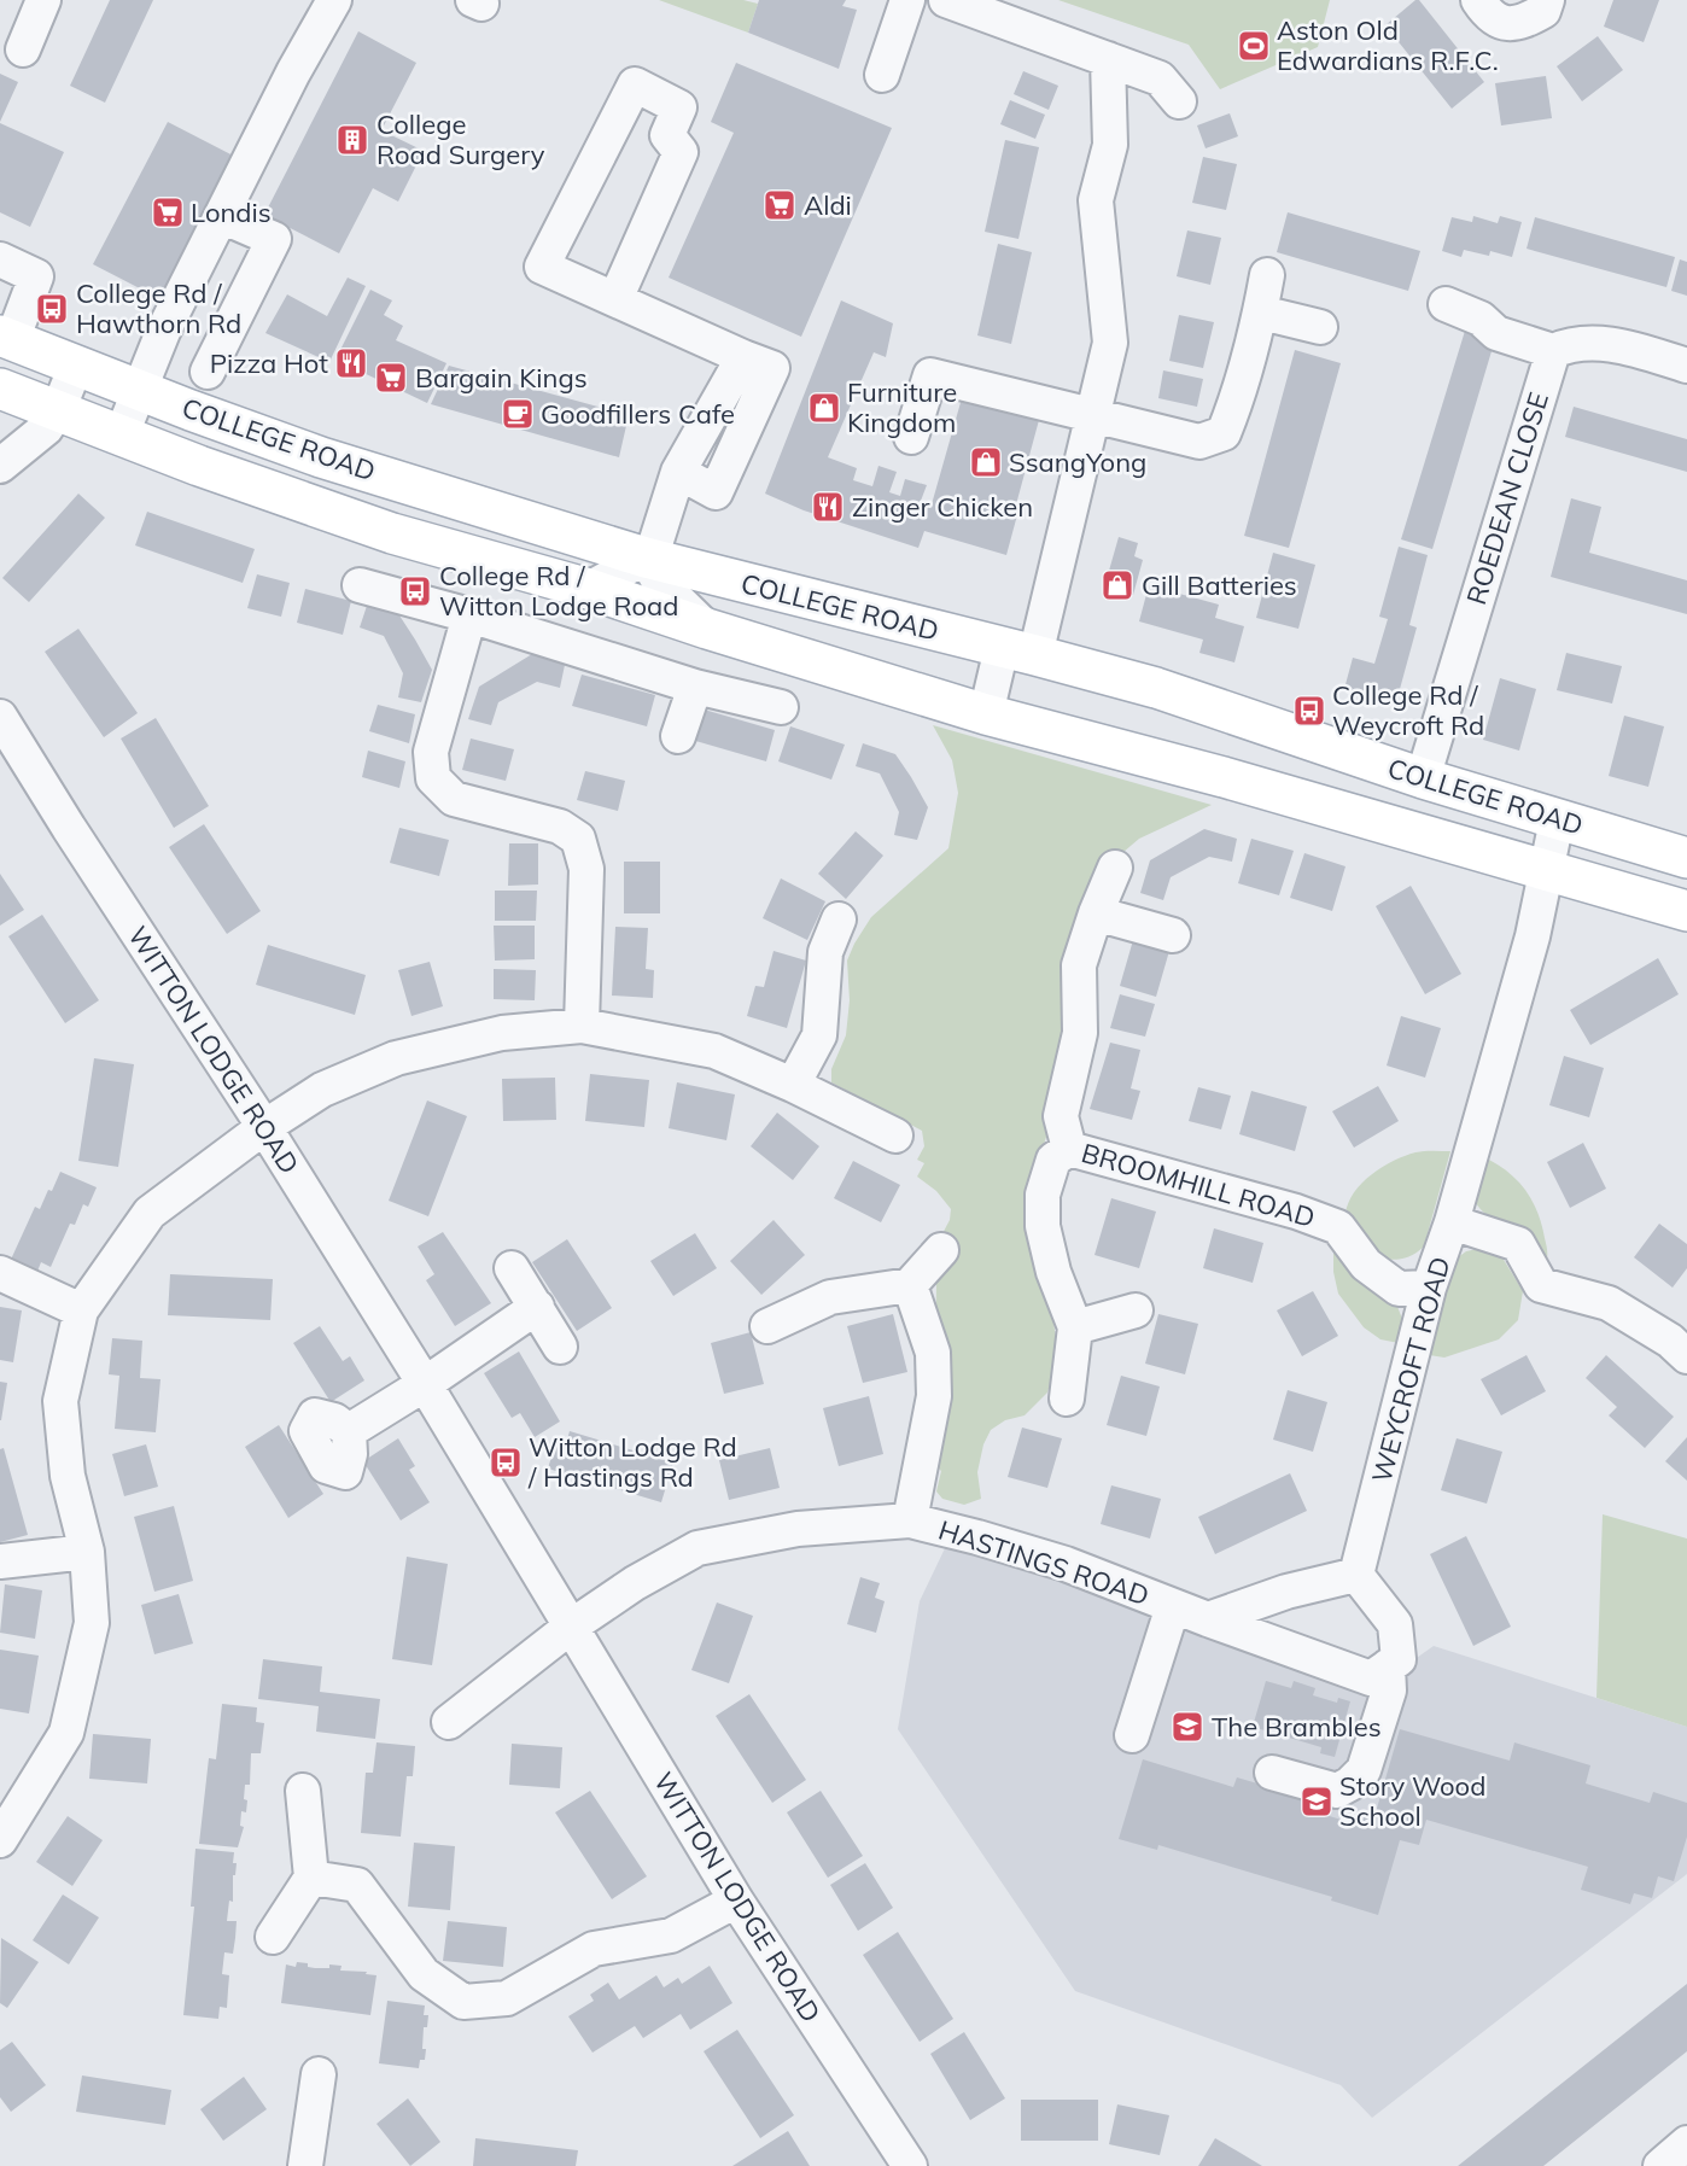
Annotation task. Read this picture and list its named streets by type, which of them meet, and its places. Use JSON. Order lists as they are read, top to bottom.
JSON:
{
  "streets": {
    "main road": ["COLLEGE ROAD"],
    "street": [
      "ROEDEAN CLOSE",
      "WITTON LODGE ROAD",
      "BROOMHILL ROAD",
      "WEYCROFT ROAD",
      "HASTINGS ROAD"
    ]
  },
  "crossings": [
    ["COLLEGE ROAD", "ROEDEAN CLOSE"],
    ["COLLEGE ROAD", "WEYCROFT ROAD"],
    ["WITTON LODGE ROAD", "HASTINGS ROAD"],
    ["BROOMHILL ROAD", "WEYCROFT ROAD"]
  ],
  "places": {
    "sports": ["Aston Old Edwardians R.F.C."],
    "building": ["College Road Surgery"],
    "supermarket": ["Aldi", "Londis", "Bargain Kings"],
    "bus stop": [
      "College Rd / Hawthorn Rd",
      "College Rd / Witton Lodge Road",
      "College Rd / Weycroft Rd",
      "Witton Lodge Rd / Hastings Rd"
    ],
    "restaurant": ["Pizza Hot", "Zinger Chicken"],
    "shop": ["Furniture Kingdom", "SsangYong", "Gill Batteries"],
    "cafe": ["Goodfillers Cafe"],
    "school or university": ["The Brambles", "Story Wood School"]
  }
}
